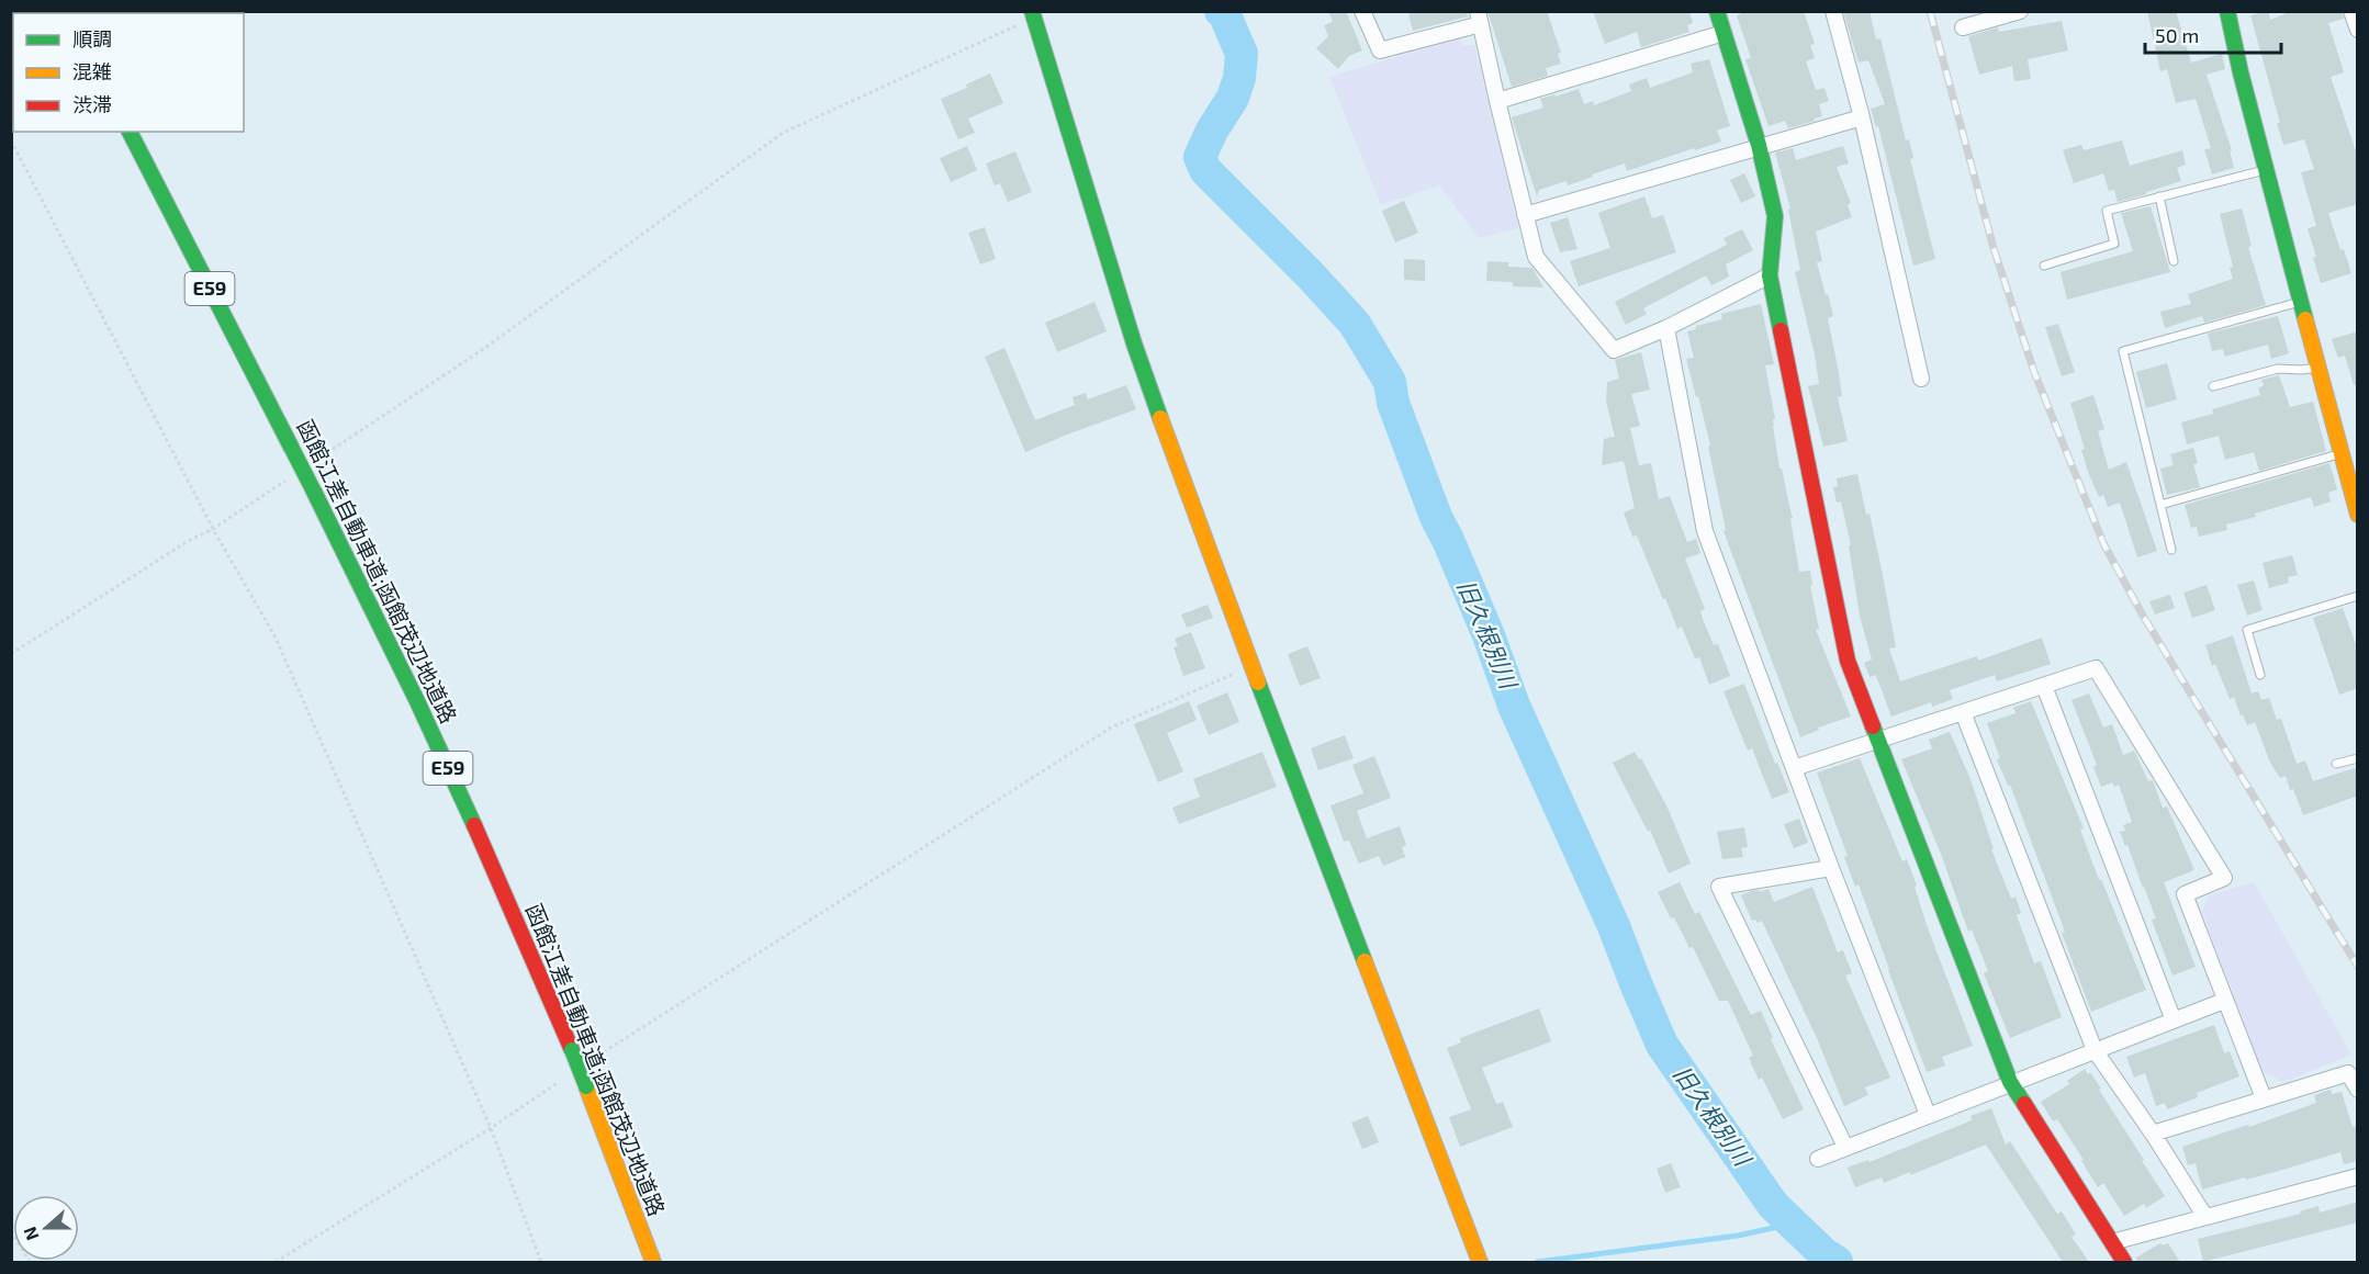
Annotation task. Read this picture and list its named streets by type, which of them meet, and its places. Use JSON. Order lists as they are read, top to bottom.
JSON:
{
  "streets": {
    "main road": ["E59", "函館江差自動車道;函館茂辺地道路"]
  },
  "water": ["旧久根別川"],
  "legend": ["順調", "混雑", "渋滞"],
  "scale_bar": "50 m",
  "north": "left"
}
